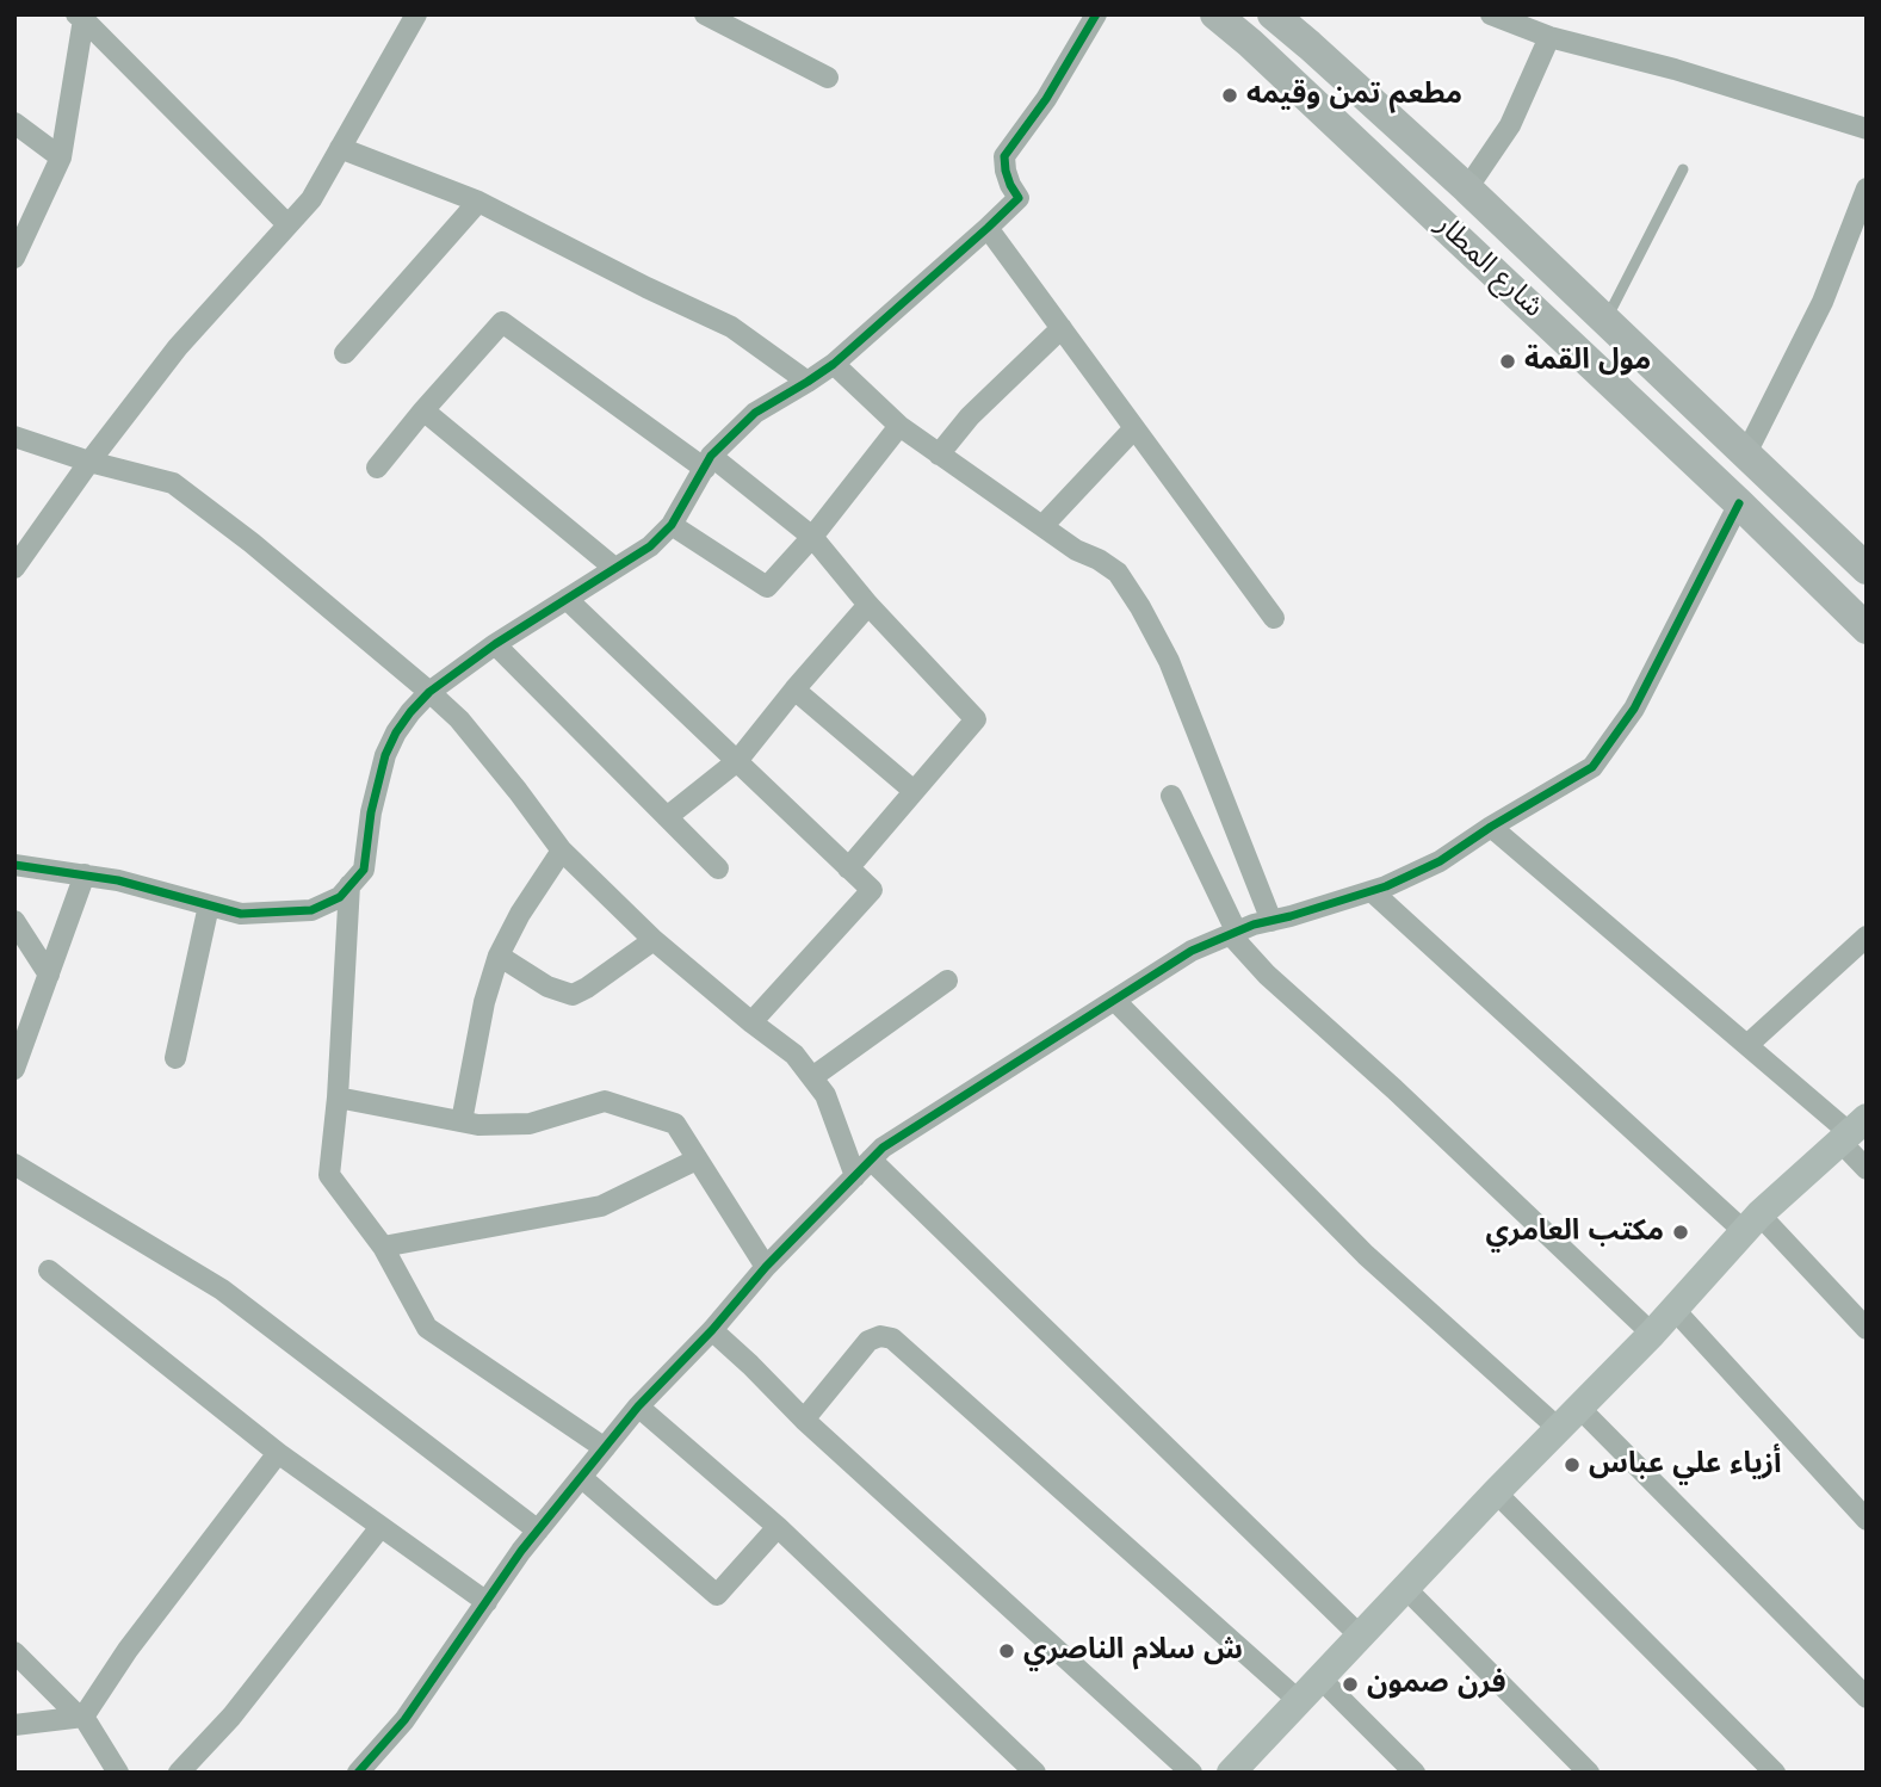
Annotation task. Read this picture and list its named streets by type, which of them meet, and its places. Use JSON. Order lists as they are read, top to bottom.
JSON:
{
  "streets": {
    "main road": ["شارع المطار"]
  },
  "places": [
    "مطعم تمن وقيمه",
    "مول القمة",
    "مكتب العامري",
    "أزياء علي عباس",
    "ش سلام الناصري",
    "فرن صمون"
  ]
}
